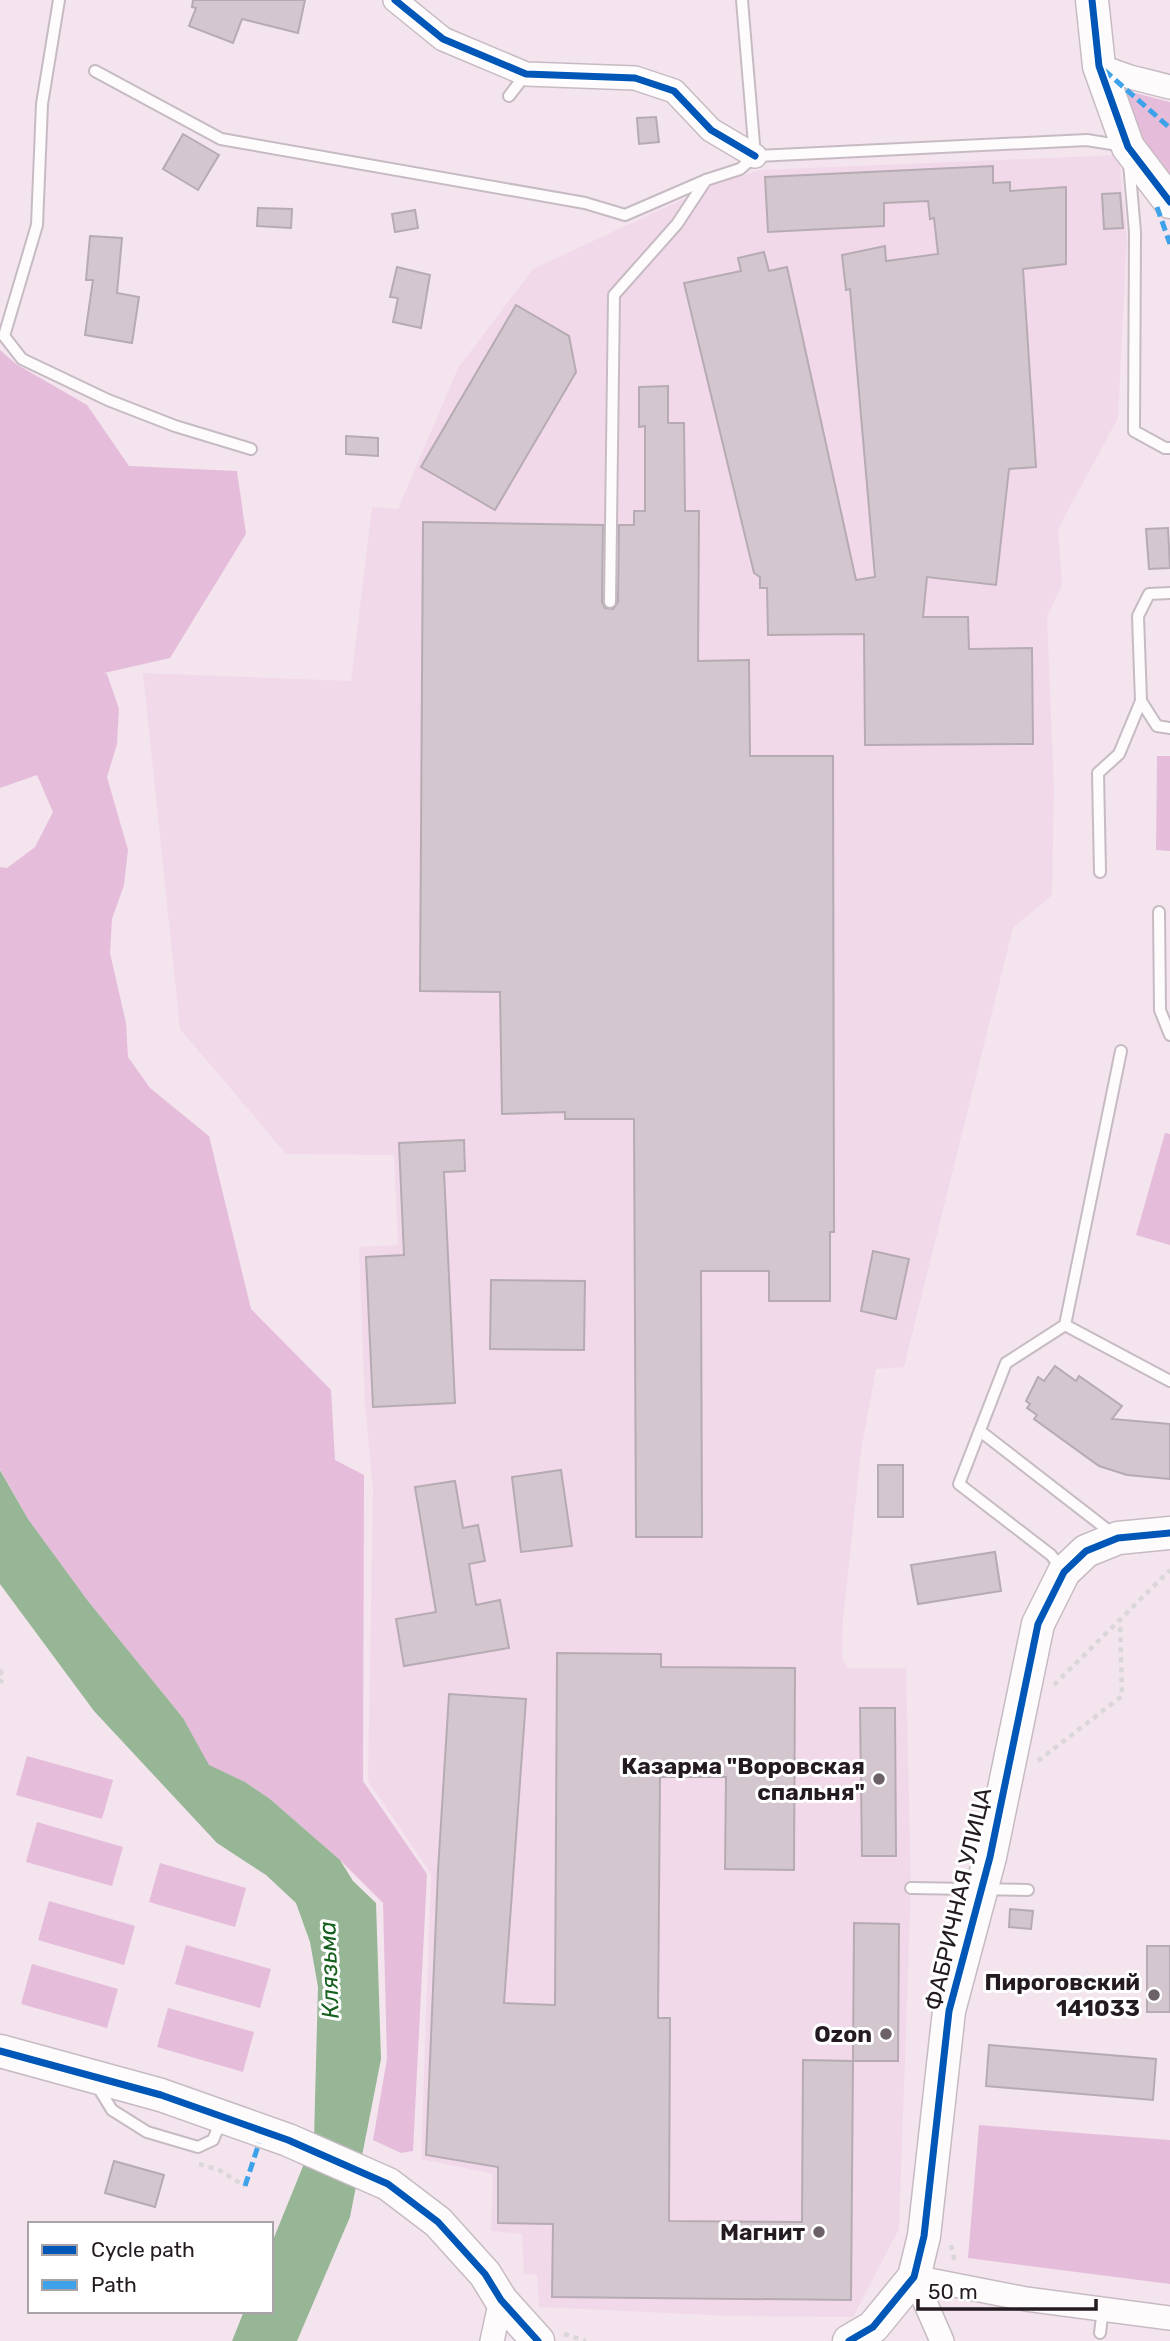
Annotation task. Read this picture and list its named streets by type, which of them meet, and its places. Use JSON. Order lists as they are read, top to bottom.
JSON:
{
  "streets": {
    "street": ["ФАБРИЧНАЯ УЛИЦА"]
  },
  "water": ["Клязьма"],
  "places": [
    "Казарма \"Воровская спальня\"",
    "Пироговский 141033",
    "Ozon",
    "Магнит"
  ],
  "legend": ["Cycle path", "Path"],
  "scale_bar": "50 m"
}
